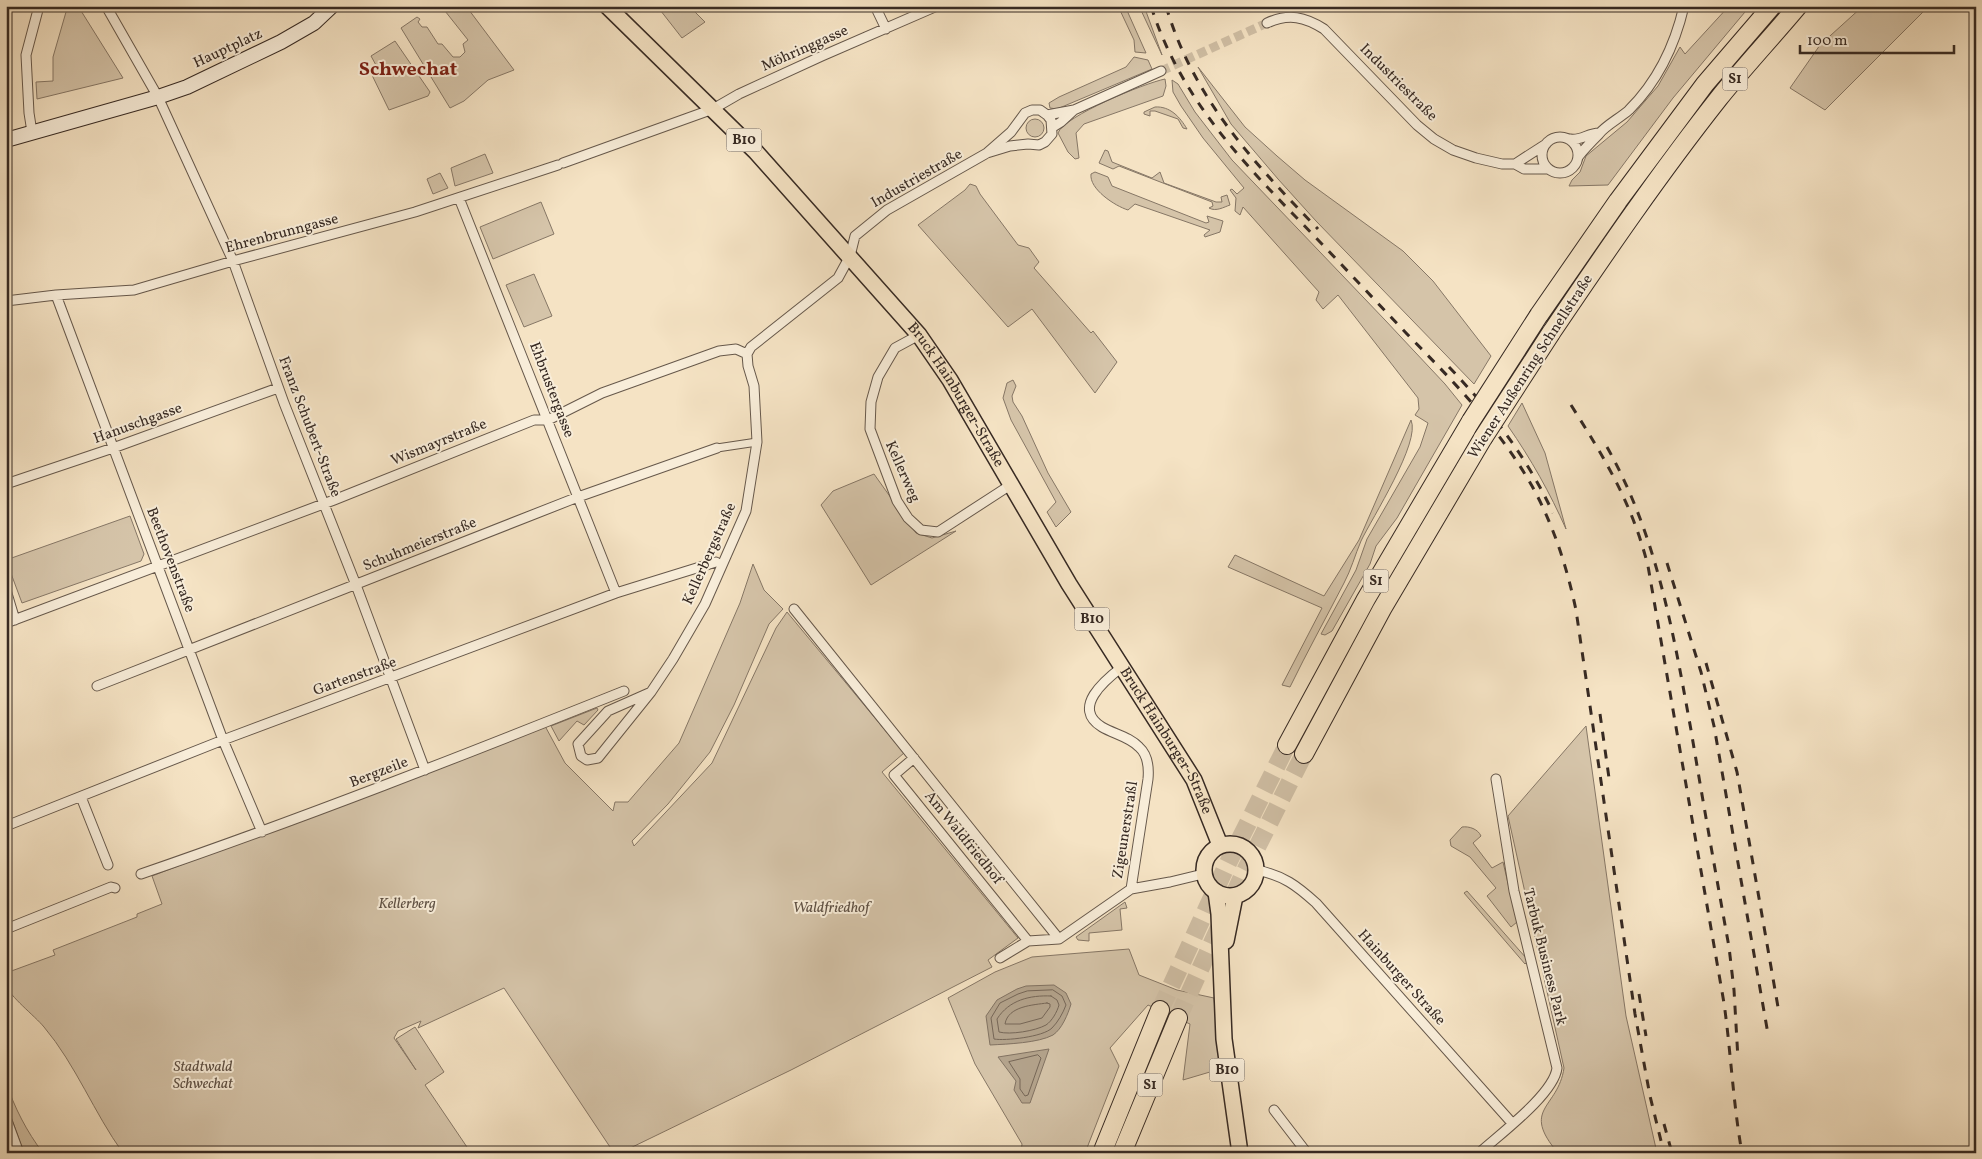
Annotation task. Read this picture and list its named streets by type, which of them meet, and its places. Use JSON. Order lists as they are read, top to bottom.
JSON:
{
  "streets": {
    "highway": ["S1", "Wiener Außenring Schnellstraße"],
    "main road": ["Hauptplatz", "B10", "Bruck Hainburger-Straße"],
    "street": [
      "Möhringgasse",
      "Industriestraße",
      "Ehrenbrunngasse",
      "Ehbrustergasse",
      "Hanuschgasse",
      "Franz Schubert-Straße",
      "Wismayrstraße",
      "Kellerweg",
      "Schuhmeierstraße",
      "Kellerbergstraße",
      "Beethovenstraße",
      "Gartenstraße",
      "Bergzeile",
      "Zigeunerstraßl",
      "Am Waldfriedhof",
      "Tarbuk Business Park",
      "Hainburger Straße"
    ]
  },
  "crossings": [
    ["Hauptplatz", "Franz Schubert-Straße"],
    ["Möhringgasse", "Ehrenbrunngasse"],
    ["Möhringgasse", "Bruck Hainburger-Straße"],
    ["Industriestraße", "Bruck Hainburger-Straße"],
    ["B10", "Bruck Hainburger-Straße"],
    ["B10", "Zigeunerstraßl"],
    ["B10", "Hainburger Straße"],
    ["Ehrenbrunngasse", "Ehbrustergasse"],
    ["Ehrenbrunngasse", "Bruck Hainburger-Straße"],
    ["Ehrenbrunngasse", "Franz Schubert-Straße"],
    ["Ehrenbrunngasse", "Beethovenstraße"],
    ["Ehbrustergasse", "Wismayrstraße"],
    ["Ehbrustergasse", "Schuhmeierstraße"],
    ["Ehbrustergasse", "Gartenstraße"],
    ["Bruck Hainburger-Straße", "Kellerweg"],
    ["Bruck Hainburger-Straße", "Zigeunerstraßl"],
    ["Bruck Hainburger-Straße", "Hainburger Straße"],
    ["Hanuschgasse", "Franz Schubert-Straße"],
    ["Hanuschgasse", "Beethovenstraße"],
    ["Franz Schubert-Straße", "Wismayrstraße"],
    ["Franz Schubert-Straße", "Schuhmeierstraße"],
    ["Franz Schubert-Straße", "Gartenstraße"],
    ["Franz Schubert-Straße", "Bergzeile"],
    ["Wismayrstraße", "Kellerbergstraße"],
    ["Wismayrstraße", "Beethovenstraße"],
    ["Schuhmeierstraße", "Kellerbergstraße"],
    ["Schuhmeierstraße", "Beethovenstraße"],
    ["Beethovenstraße", "Gartenstraße"],
    ["Beethovenstraße", "Bergzeile"],
    ["Zigeunerstraßl", "Am Waldfriedhof"],
    ["Zigeunerstraßl", "Hainburger Straße"],
    ["Tarbuk Business Park", "Hainburger Straße"]
  ],
  "districts": ["Schwechat"],
  "parks": ["Kellerberg", "Waldfriedhof", "Stadtwald Schwechat"],
  "scale_bar": "100 m"
}
